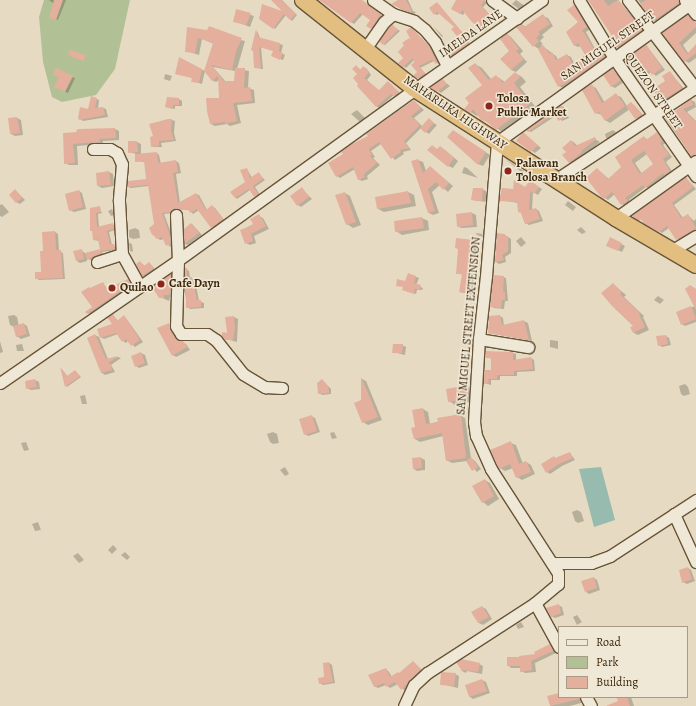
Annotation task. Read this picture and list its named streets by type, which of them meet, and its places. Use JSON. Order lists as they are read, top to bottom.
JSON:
{
  "streets": {
    "highway": ["MAHARLIKA HIGHWAY"],
    "street": [
      "IMELDA LANE",
      "SAN MIGUEL STREET",
      "QUEZON STREET",
      "SAN MIGUEL STREET EXTENSION"
    ]
  },
  "crossings": [
    ["IMELDA LANE", "MAHARLIKA HIGHWAY"],
    ["SAN MIGUEL STREET", "QUEZON STREET"],
    ["SAN MIGUEL STREET", "MAHARLIKA HIGHWAY"],
    ["SAN MIGUEL STREET", "SAN MIGUEL STREET EXTENSION"],
    ["MAHARLIKA HIGHWAY", "SAN MIGUEL STREET EXTENSION"]
  ],
  "places": [
    "Tolosa Public Market",
    "Palawan Tolosa Branch",
    "Cafe Dayn",
    "Quilao"
  ],
  "legend": ["Road", "Park", "Building"]
}
